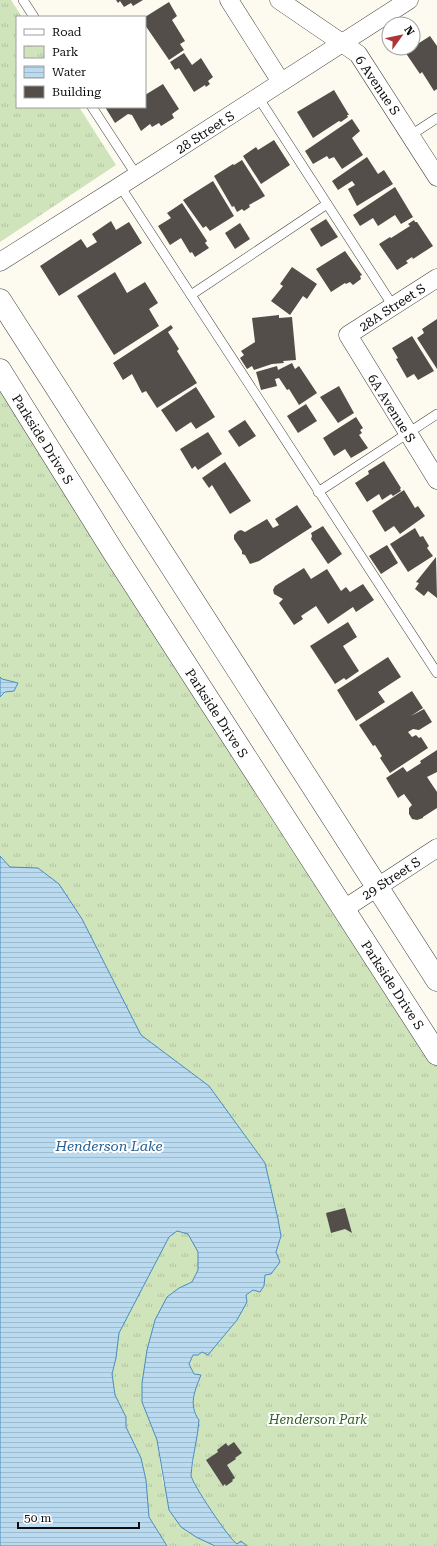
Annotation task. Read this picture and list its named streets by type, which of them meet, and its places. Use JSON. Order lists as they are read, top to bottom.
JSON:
{
  "streets": {
    "street": [
      "6 Avenue S",
      "28 Street S",
      "28A Street S",
      "6A Avenue S",
      "Parkside Drive S",
      "29 Street S"
    ]
  },
  "crossings": [
    ["6 Avenue S", "28 Street S"],
    ["28A Street S", "6A Avenue S"],
    ["Parkside Drive S", "29 Street S"]
  ],
  "water": ["Henderson Lake"],
  "parks": ["Henderson Park"],
  "legend": [
    "Road",
    "Park",
    "Water",
    "Building"
  ],
  "scale_bar": "50 m",
  "north": "top right"
}
